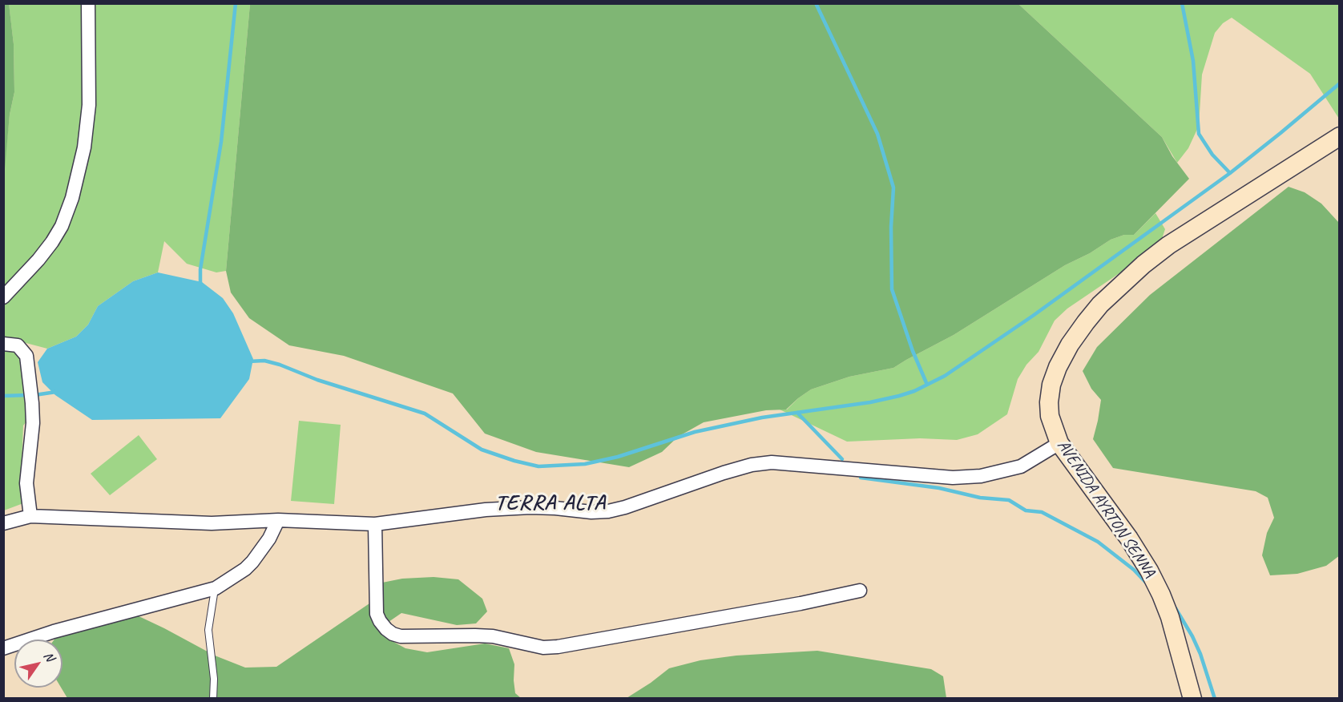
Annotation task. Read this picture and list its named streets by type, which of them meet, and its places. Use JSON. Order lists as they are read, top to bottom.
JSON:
{
  "streets": {
    "street": ["AVENIDA AYRTON SENNA"]
  },
  "districts": ["TERRA ALTA"],
  "north": "top right"
}
